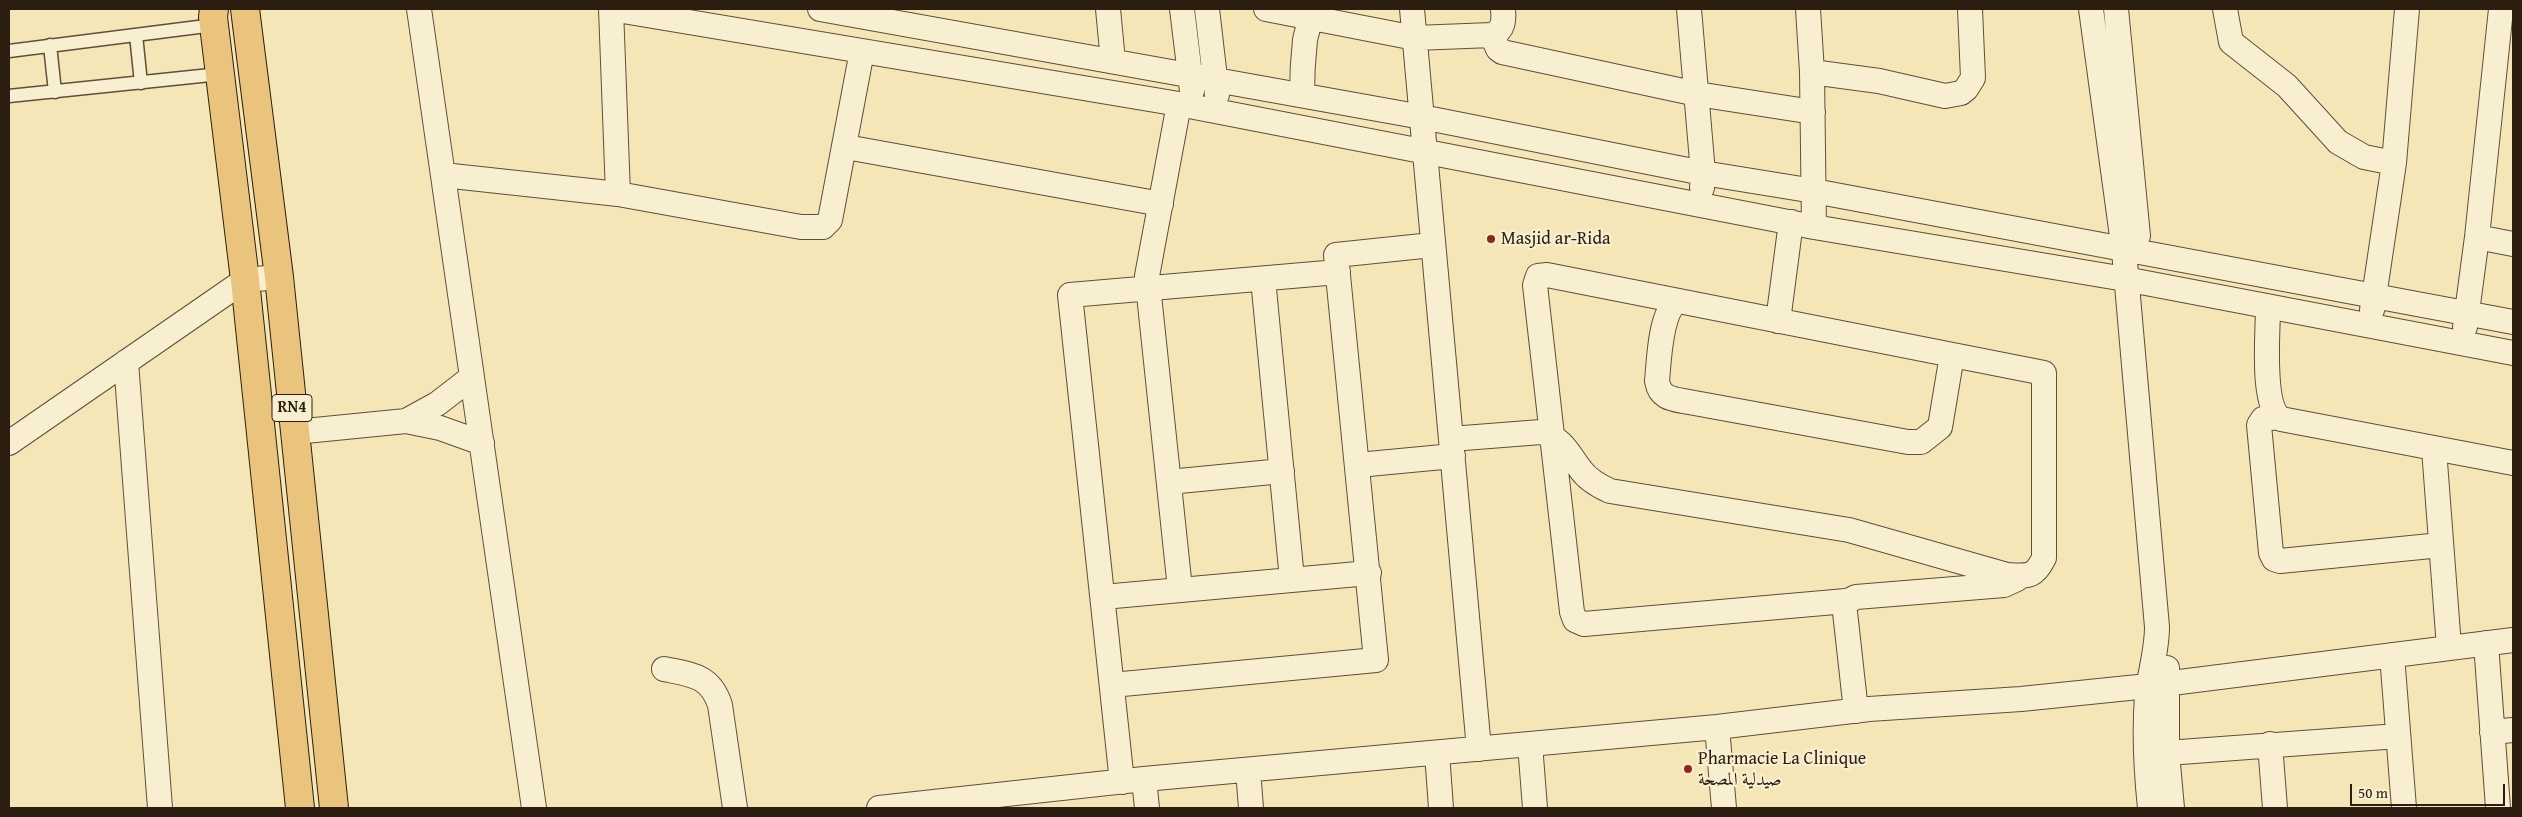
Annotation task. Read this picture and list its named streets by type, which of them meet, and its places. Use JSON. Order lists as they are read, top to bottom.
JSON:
{
  "streets": {
    "main road": ["RN4"]
  },
  "places": ["Masjid ar-Rida", "Pharmacie La Clinique صيدلية المصحة"],
  "scale_bar": "50 m"
}
